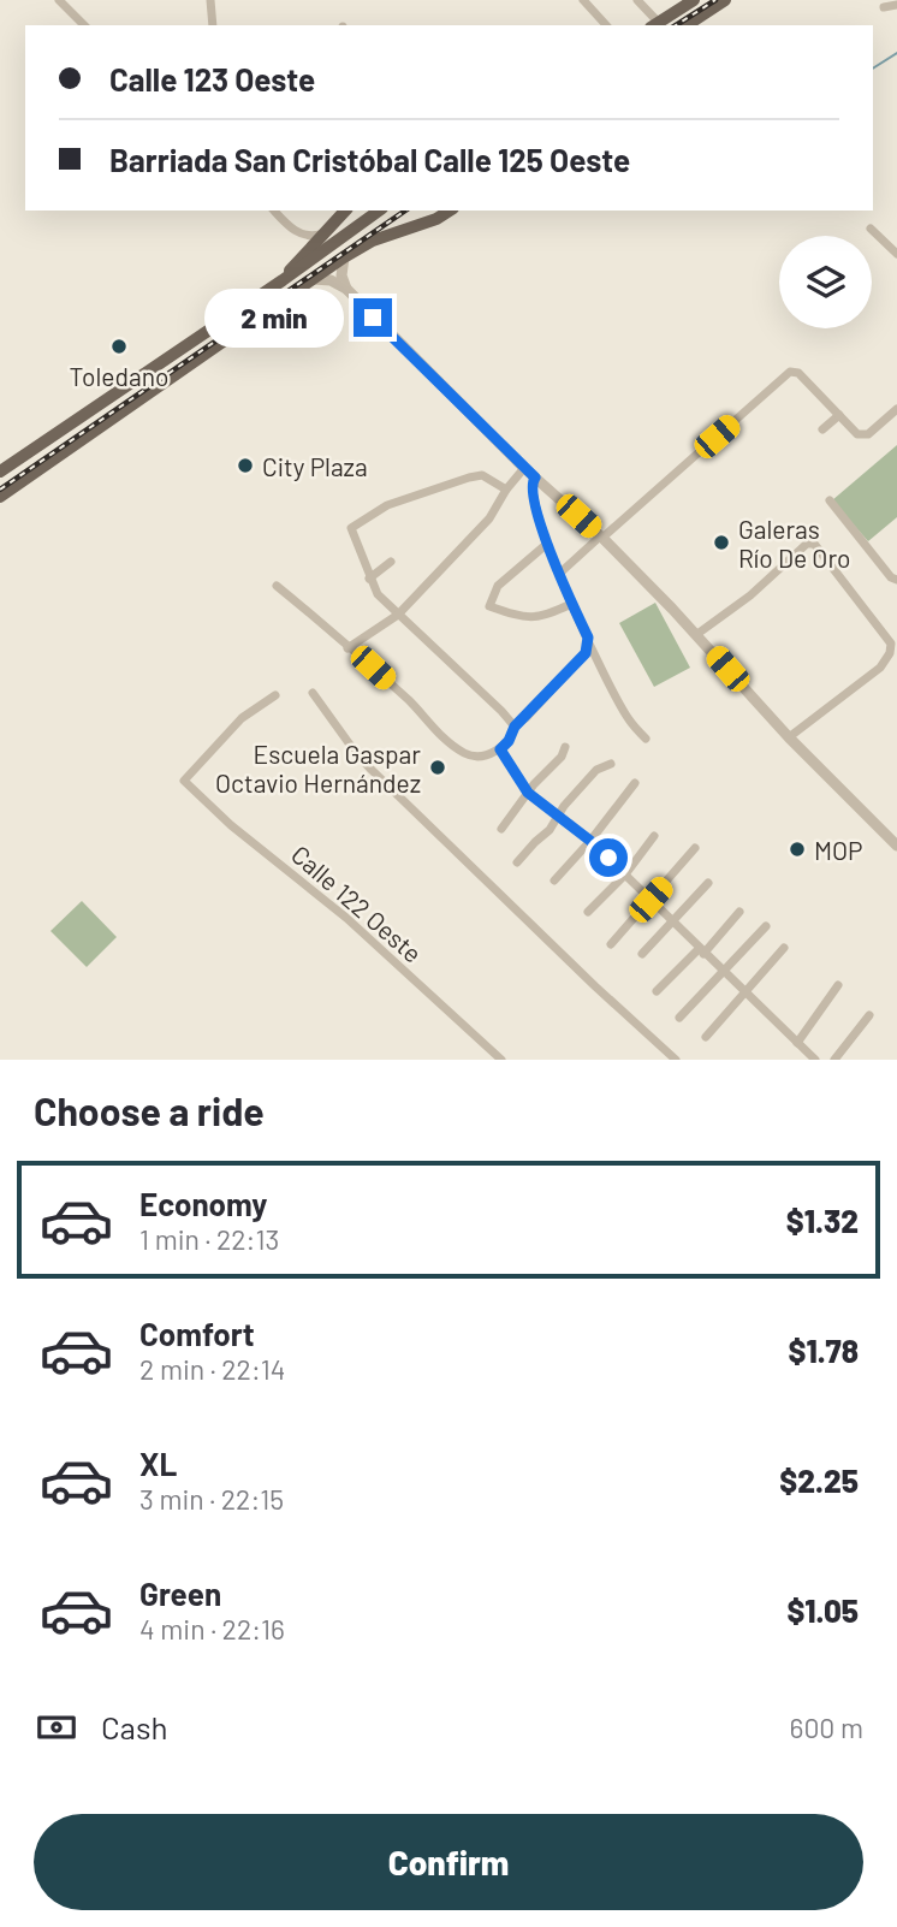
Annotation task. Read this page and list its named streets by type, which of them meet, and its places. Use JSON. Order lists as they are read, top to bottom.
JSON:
{
  "streets": {
    "street": ["Calle 122 Oeste"]
  },
  "places": [
    "Toledano",
    "City Plaza",
    "Galeras Río De Oro",
    "Escuela Gaspar Octavio Hernández",
    "MOP"
  ],
  "page": {
    "banner": ["Calle 123 Oeste", "Barriada San Cristóbal Calle 125 Oeste"],
    "bubble": "2 min",
    "heading": "Choose a ride",
    "list": [
      {
        "name": "Economy",
        "note": "1 min · 22:13",
        "value": "$1.32"
      },
      {
        "name": "Comfort",
        "note": "2 min · 22:14",
        "value": "$1.78"
      },
      {
        "name": "XL",
        "note": "3 min · 22:15",
        "value": "$2.25"
      },
      {
        "name": "Green",
        "note": "4 min · 22:16",
        "value": "$1.05"
      }
    ],
    "pay": ["Cash", "600 m"],
    "buttons": "Confirm"
  }
}
